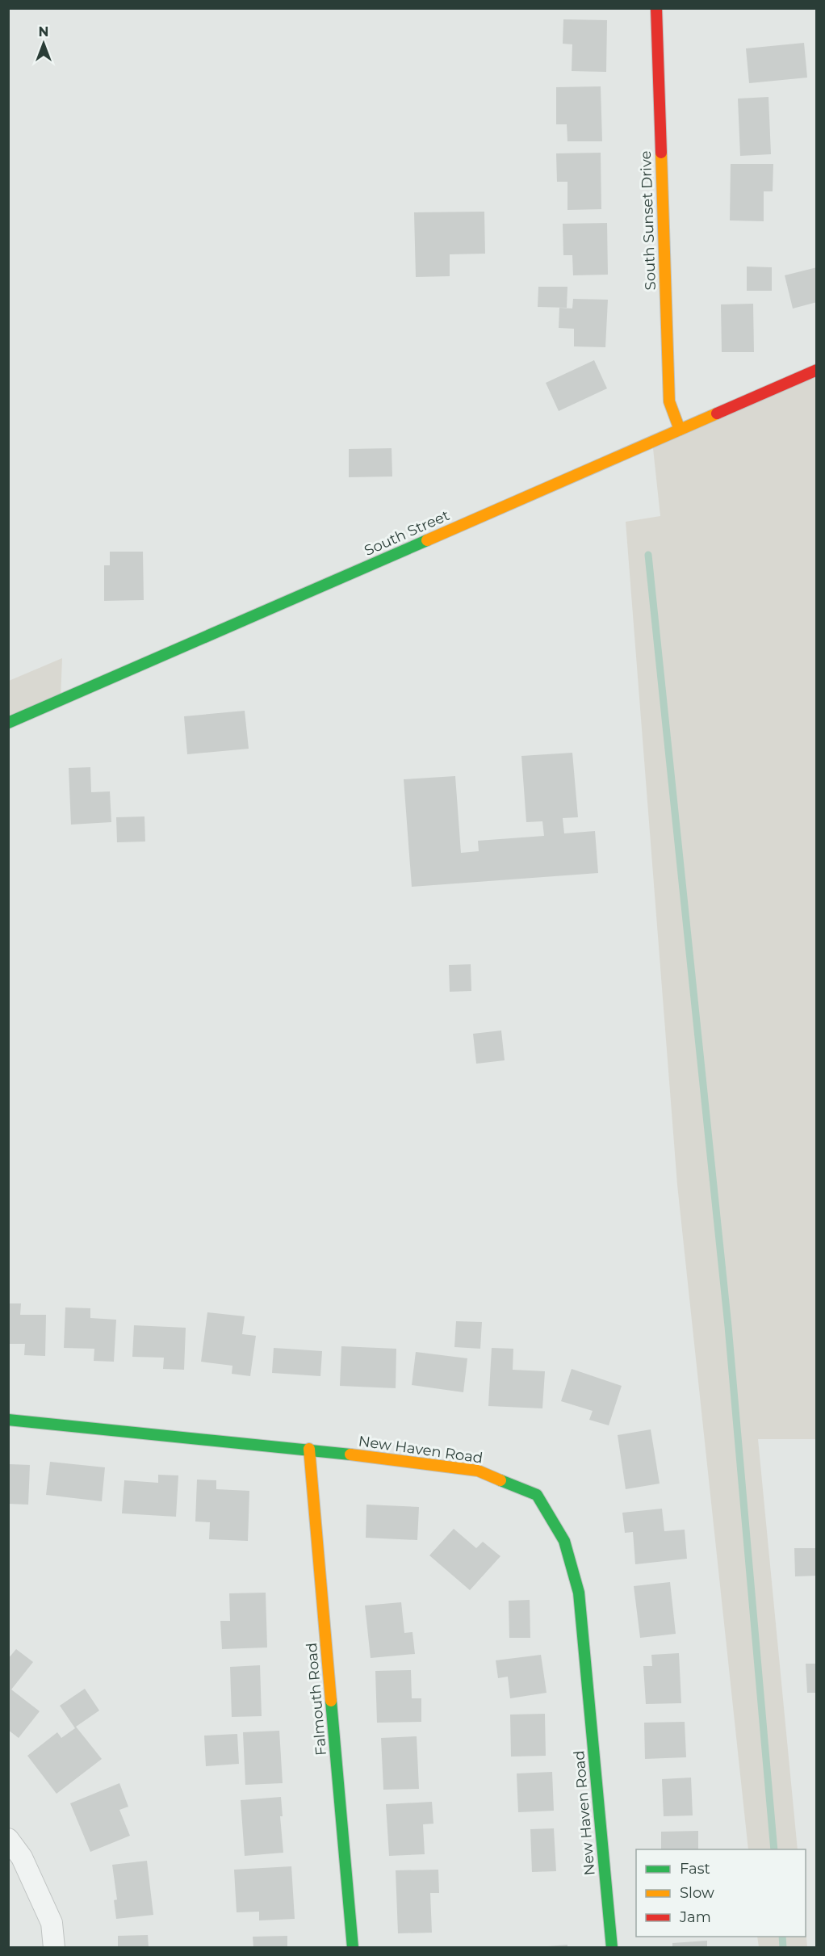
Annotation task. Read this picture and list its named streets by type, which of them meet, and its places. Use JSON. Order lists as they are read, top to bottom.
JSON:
{
  "streets": {
    "street": [
      "South Sunset Drive",
      "South Street",
      "New Haven Road",
      "Falmouth Road"
    ]
  },
  "crossings": [
    ["South Sunset Drive", "South Street"],
    ["New Haven Road", "Falmouth Road"]
  ],
  "legend": ["Fast", "Slow", "Jam"],
  "north": "top"
}
